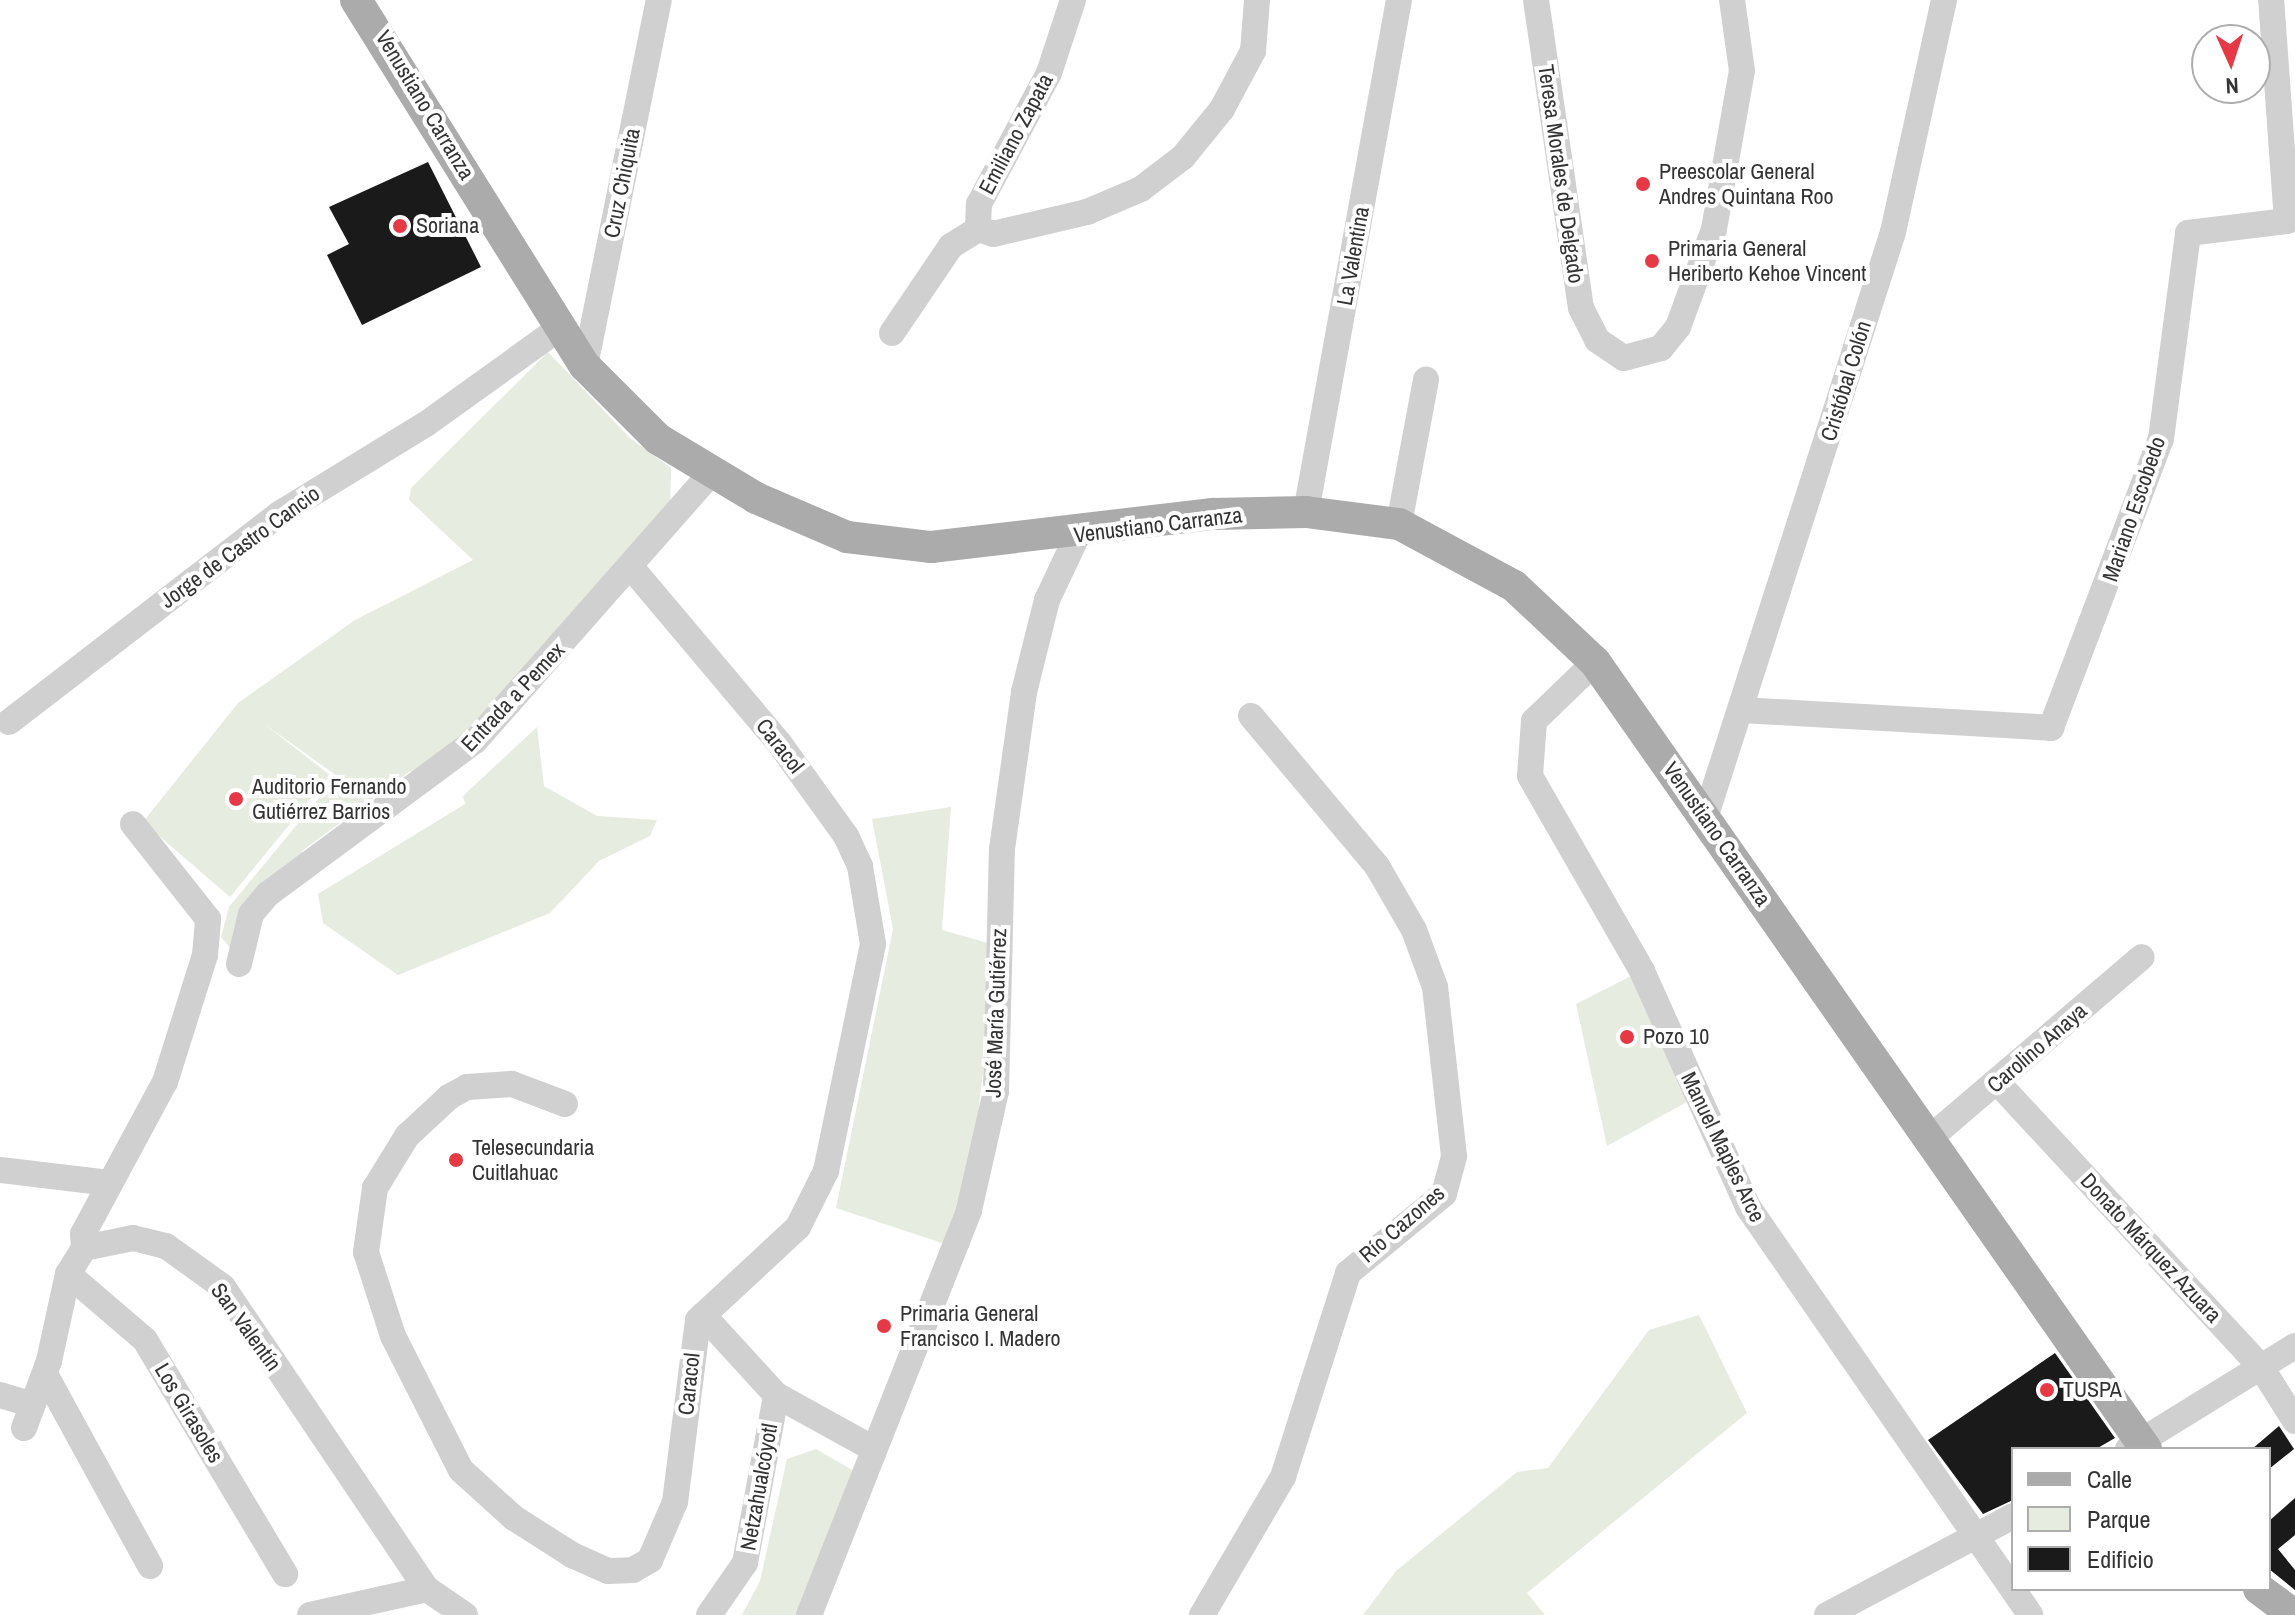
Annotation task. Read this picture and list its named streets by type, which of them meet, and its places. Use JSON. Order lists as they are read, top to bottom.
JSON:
{
  "streets": {
    "main road": ["Venustiano Carranza"],
    "street": [
      "Emiliano Zapata",
      "Teresa Morales de Delgado",
      "Cruz Chiquita",
      "La Valentina",
      "Cristóbal Colón",
      "Mariano Escobedo",
      "Jorge de Castro Cancio",
      "Entrada a Pemex",
      "Caracol",
      "José María Gutiérrez",
      "Carolino Anaya",
      "Manuel Maples Arce",
      "Río Cazones",
      "Donato Márquez Azuara",
      "San Valentín",
      "Los Girasoles",
      "Netzahualcóyotl"
    ]
  },
  "crossings": [
    ["Venustiano Carranza", "Cruz Chiquita"],
    ["Venustiano Carranza", "La Valentina"],
    ["Venustiano Carranza", "Cristóbal Colón"],
    ["Venustiano Carranza", "Jorge de Castro Cancio"],
    ["Venustiano Carranza", "Entrada a Pemex"],
    ["Venustiano Carranza", "José María Gutiérrez"],
    ["Venustiano Carranza", "Carolino Anaya"],
    ["Venustiano Carranza", "Manuel Maples Arce"],
    ["Cristóbal Colón", "Mariano Escobedo"],
    ["Entrada a Pemex", "Caracol"],
    ["Carolino Anaya", "Donato Márquez Azuara"]
  ],
  "places": [
    "Preescolar General Andres Quintana Roo",
    "Soriana",
    "Primaria General Heriberto Kehoe Vincent",
    "Auditorio Fernando Gutiérrez Barrios",
    "Pozo 10",
    "Telesecundaria Cuitlahuac",
    "Primaria General Francisco I. Madero",
    "TUSPA"
  ],
  "legend": ["Calle", "Parque", "Edificio"],
  "north": "bottom"
}
